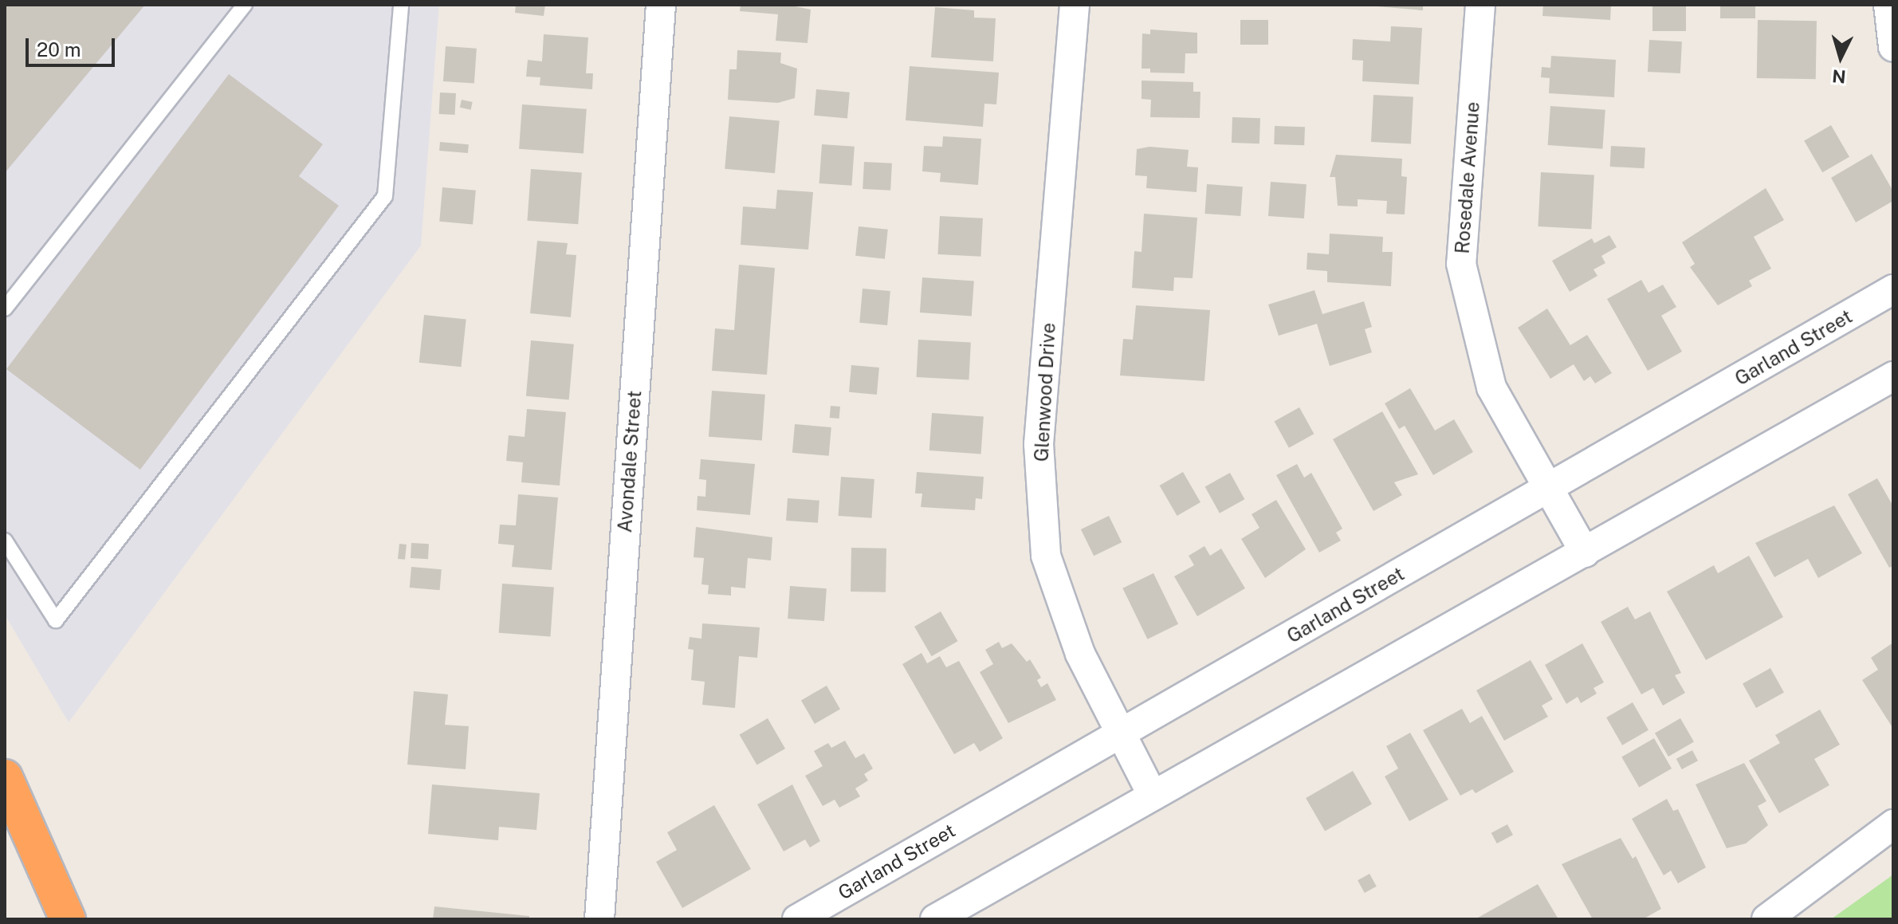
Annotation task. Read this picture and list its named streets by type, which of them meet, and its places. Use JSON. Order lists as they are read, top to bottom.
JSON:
{
  "streets": {
    "street": [
      "Rosedale Avenue",
      "Garland Street",
      "Glenwood Drive",
      "Avondale Street"
    ]
  },
  "crossings": [
    ["Rosedale Avenue", "Garland Street"],
    ["Garland Street", "Glenwood Drive"]
  ],
  "scale_bar": "20 m",
  "north": "bottom"
}
